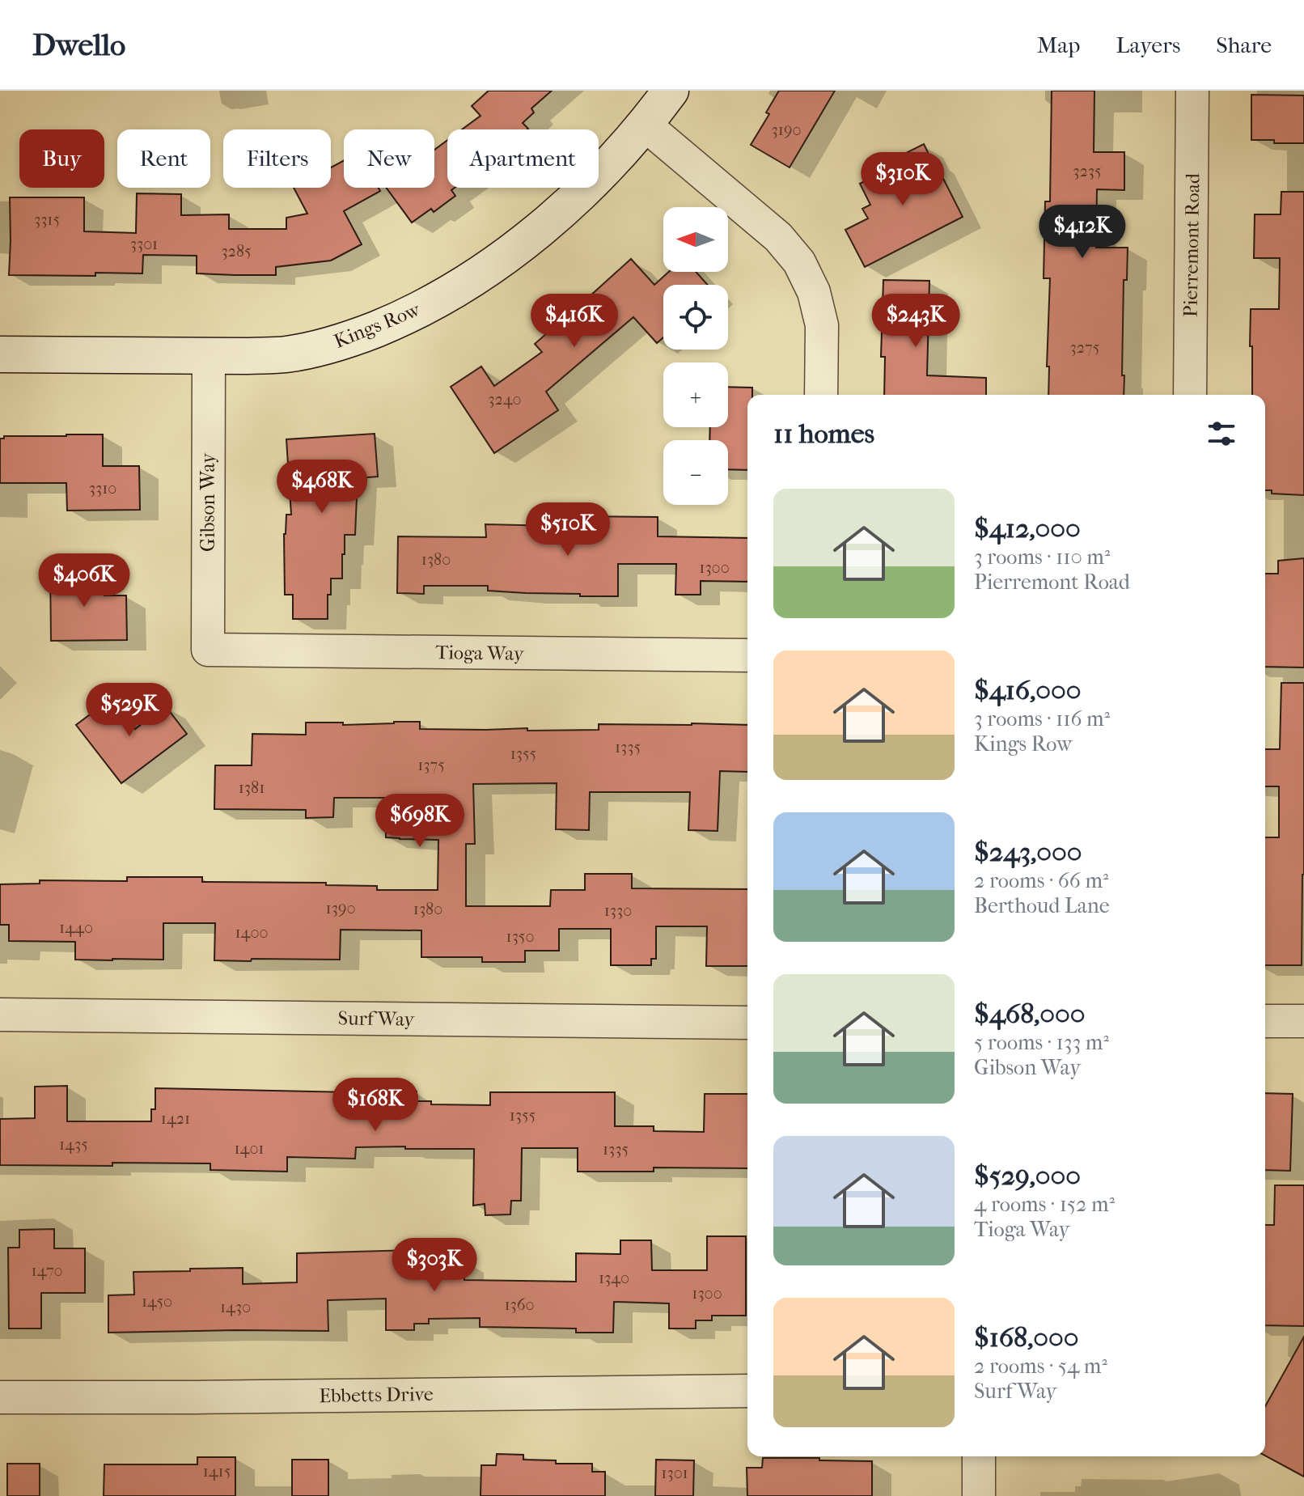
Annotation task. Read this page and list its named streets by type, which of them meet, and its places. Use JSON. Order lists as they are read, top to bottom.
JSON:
{
  "streets": {
    "main road": ["Kings Row"],
    "street": [
      "Pierremont Road",
      "Gibson Way",
      "Tioga Way",
      "Surf Way",
      "Ebbetts Drive"
    ]
  },
  "crossings": [
    ["Kings Row", "Gibson Way"],
    ["Gibson Way", "Tioga Way"]
  ],
  "house_numbers": [
    "3190",
    "3235",
    "3315",
    "3301",
    "3285",
    "3275",
    "3240",
    "3310",
    "1380",
    "1300",
    "1335",
    "1355",
    "1375",
    "1381",
    "1390",
    "1380",
    "1330",
    "1440",
    "1400",
    "1350",
    "1355",
    "1421",
    "1435",
    "1401",
    "1335",
    "1470",
    "1340",
    "1300",
    "1450",
    "1360",
    "1430",
    "1415",
    "1301"
  ],
  "north": "left",
  "page": {
    "header": "Dwello",
    "nav": ["Map", "Layers", "Share"],
    "chip": [
      "Buy",
      "Rent",
      "Filters",
      "New",
      "Apartment"
    ],
    "price": [
      "$310K",
      "$412K",
      "$416K",
      "$243K",
      "$468K",
      "$510K",
      "$406K",
      "$529K",
      "$698K",
      "$168K",
      "$303K"
    ],
    "map_buttons": ["+", "−"],
    "heading": "11 homes",
    "list": [
      {
        "name": "$412,000",
        "note": "3 rooms · 110 m² · Pierremont Road"
      },
      {
        "name": "$416,000",
        "note": "3 rooms · 116 m² · Kings Row"
      },
      {
        "name": "$243,000",
        "note": "2 rooms · 66 m² · Berthoud Lane"
      },
      {
        "name": "$468,000",
        "note": "5 rooms · 133 m² · Gibson Way"
      },
      {
        "name": "$529,000",
        "note": "4 rooms · 152 m² · Tioga Way"
      },
      {
        "name": "$168,000",
        "note": "2 rooms · 54 m² · Surf Way"
      }
    ]
  }
}
